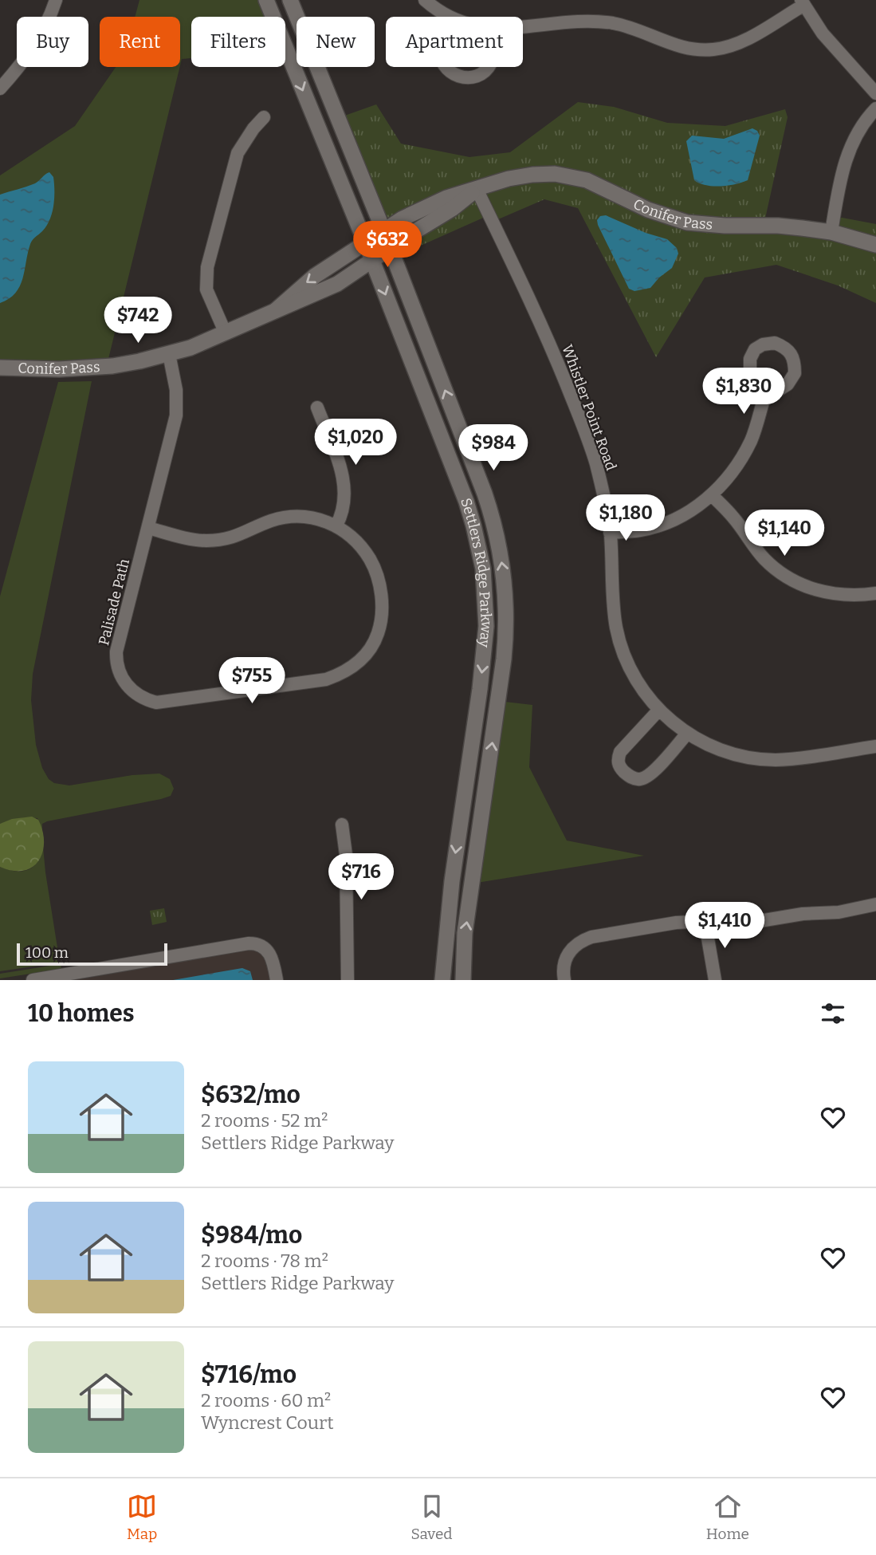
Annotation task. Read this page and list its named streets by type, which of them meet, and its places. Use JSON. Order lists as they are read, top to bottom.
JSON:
{
  "streets": {
    "street": [
      "Conifer Pass",
      "Whistler Point Road",
      "Settlers Ridge Parkway",
      "Palisade Path"
    ]
  },
  "crossings": [
    ["Conifer Pass", "Whistler Point Road"],
    ["Conifer Pass", "Settlers Ridge Parkway"],
    ["Conifer Pass", "Palisade Path"]
  ],
  "scale_bar": "100 m",
  "page": {
    "chip": [
      "Buy",
      "Rent",
      "Filters",
      "New",
      "Apartment"
    ],
    "price": [
      "$632",
      "$742",
      "$1,830",
      "$1,020",
      "$984",
      "$1,180",
      "$1,140",
      "$755",
      "$716",
      "$1,410"
    ],
    "scale": "100 m",
    "heading": "10 homes",
    "list": [
      {
        "name": "$632/mo",
        "note": "2 rooms · 52 m² · Settlers Ridge Parkway"
      },
      {
        "name": "$984/mo",
        "note": "2 rooms · 78 m² · Settlers Ridge Parkway"
      },
      {
        "name": "$716/mo",
        "note": "2 rooms · 60 m² · Wyncrest Court"
      }
    ],
    "tabs": ["Map", "Saved", "Home"]
  }
}
